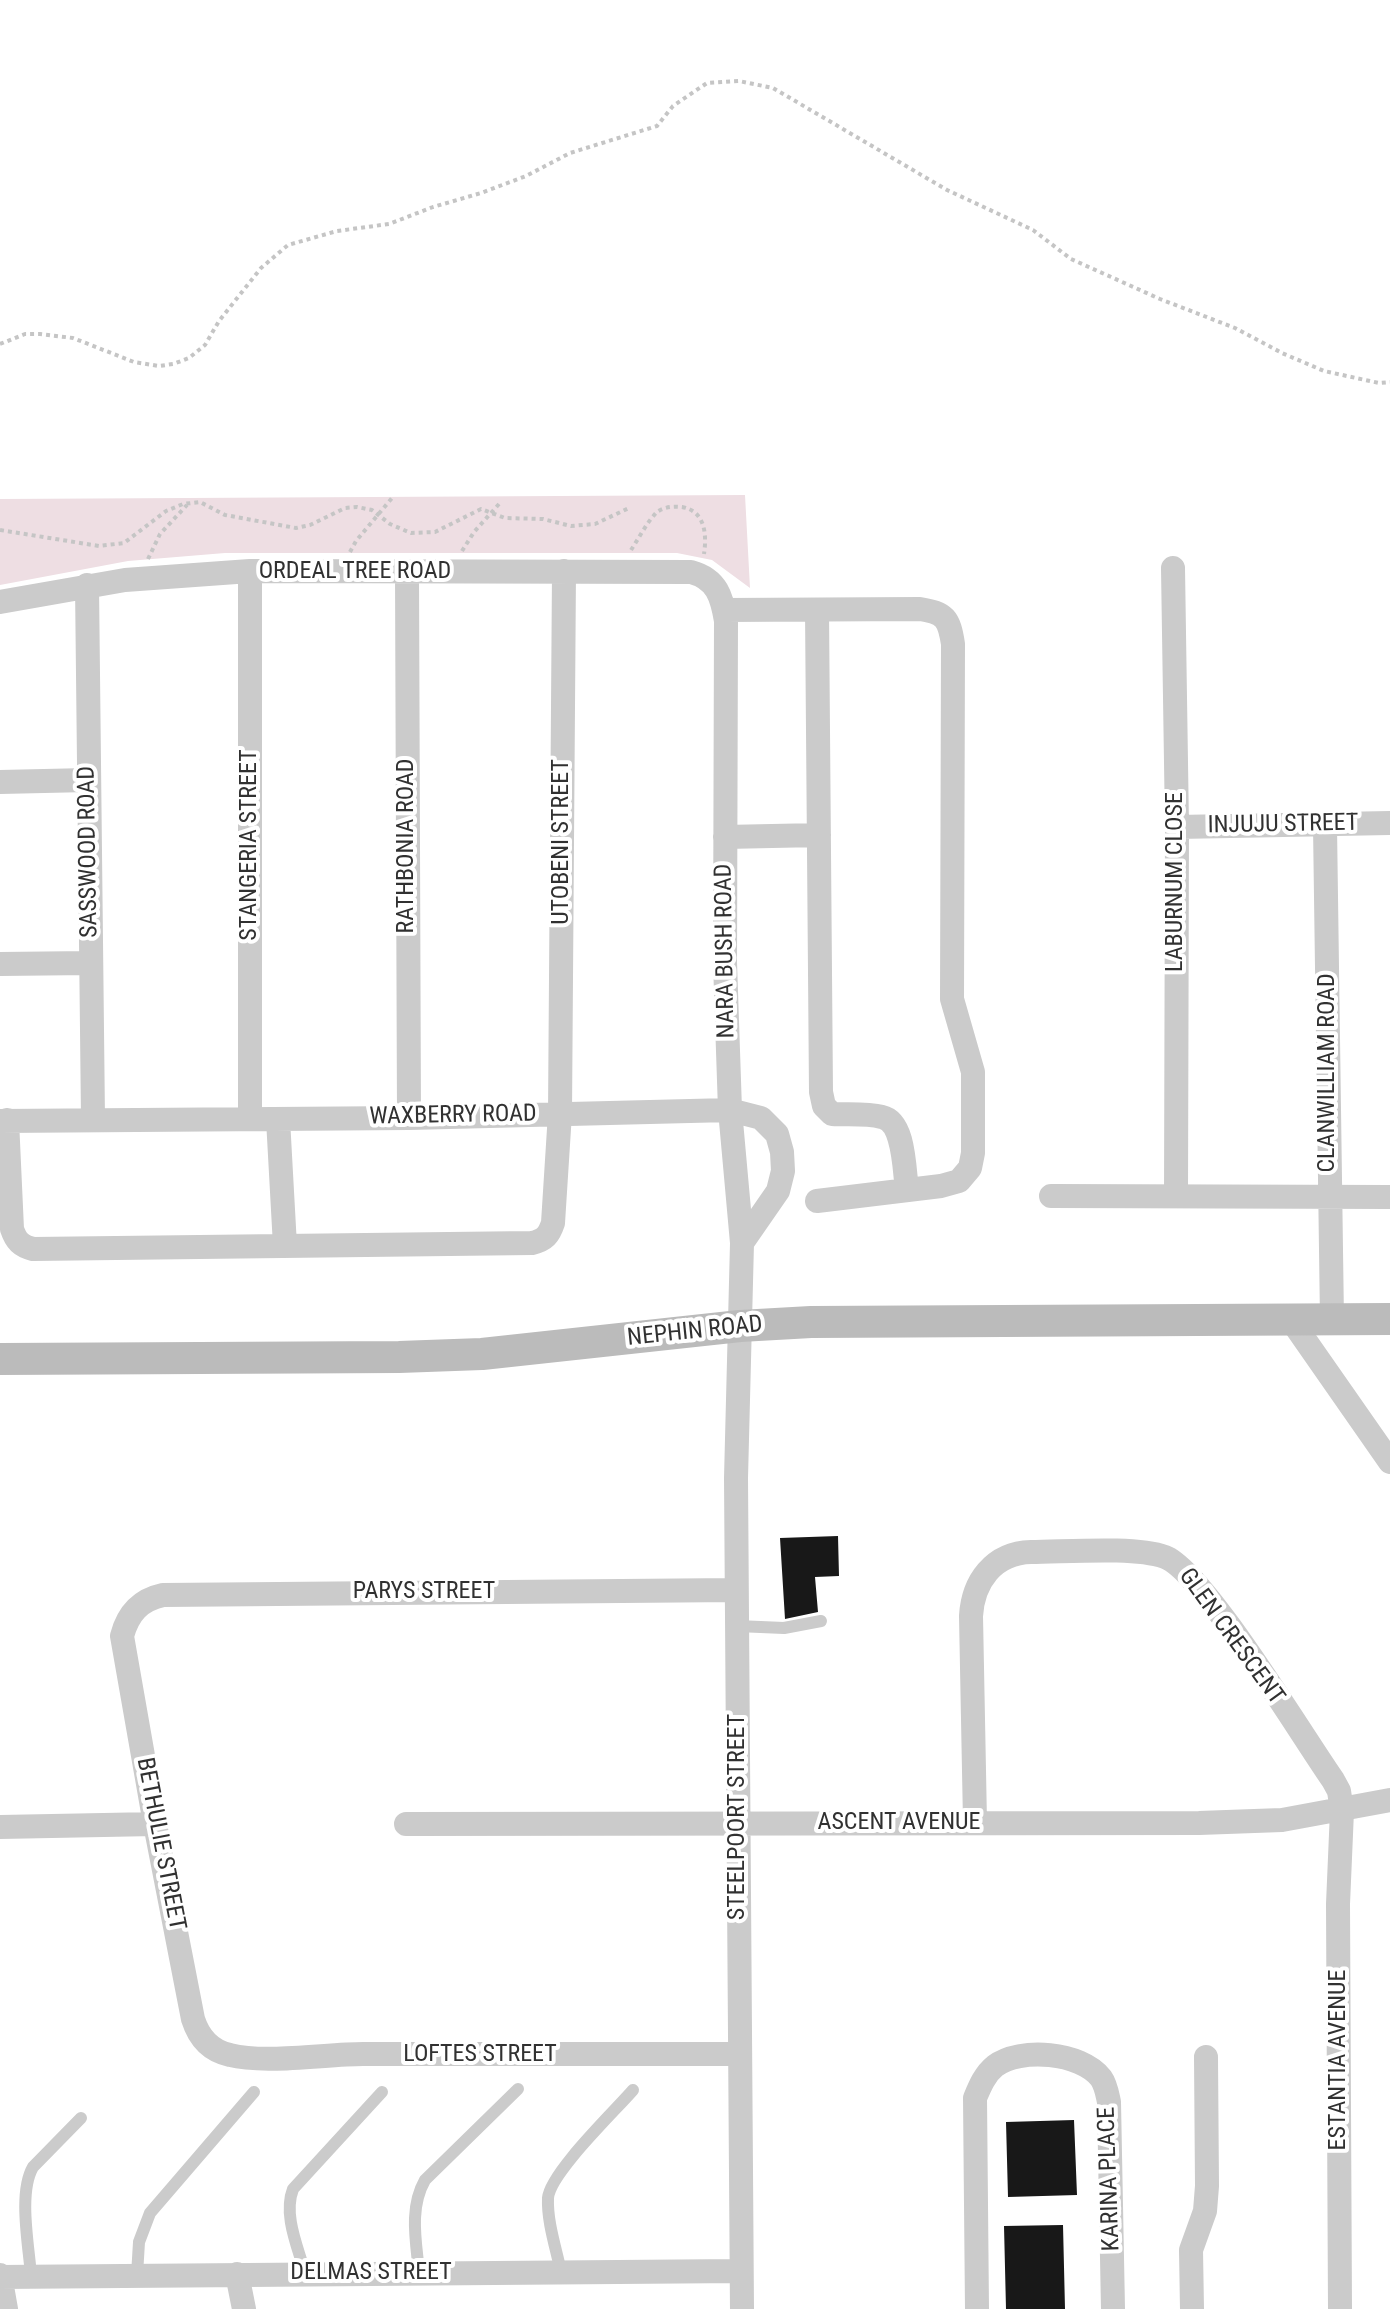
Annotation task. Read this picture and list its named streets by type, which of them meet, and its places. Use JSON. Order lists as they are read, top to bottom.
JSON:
{
  "streets": {
    "street": [
      "ORDEAL TREE ROAD",
      "INJUJU STREET",
      "UTOBENI STREET",
      "STANGERIA STREET",
      "RATHBONIA ROAD",
      "SASSWOOD ROAD",
      "LABURNUM CLOSE",
      "NARA BUSH ROAD",
      "CLANWILLIAM ROAD",
      "WAXBERRY ROAD",
      "NEPHIN ROAD",
      "PARYS STREET",
      "GLEN CRESCENT",
      "STEELPOORT STREET",
      "ASCENT AVENUE",
      "BETHULIE STREET",
      "LOFTES STREET",
      "ESTANTIA AVENUE",
      "KARINA PLACE",
      "DELMAS STREET"
    ]
  },
  "crossings": [
    ["ORDEAL TREE ROAD", "UTOBENI STREET"],
    ["ORDEAL TREE ROAD", "STANGERIA STREET"],
    ["ORDEAL TREE ROAD", "RATHBONIA ROAD"],
    ["ORDEAL TREE ROAD", "SASSWOOD ROAD"],
    ["ORDEAL TREE ROAD", "NARA BUSH ROAD"],
    ["INJUJU STREET", "LABURNUM CLOSE"],
    ["INJUJU STREET", "CLANWILLIAM ROAD"],
    ["UTOBENI STREET", "WAXBERRY ROAD"],
    ["STANGERIA STREET", "WAXBERRY ROAD"],
    ["RATHBONIA ROAD", "WAXBERRY ROAD"],
    ["SASSWOOD ROAD", "WAXBERRY ROAD"],
    ["NARA BUSH ROAD", "WAXBERRY ROAD"],
    ["NARA BUSH ROAD", "NEPHIN ROAD"],
    ["NARA BUSH ROAD", "STEELPOORT STREET"],
    ["CLANWILLIAM ROAD", "NEPHIN ROAD"],
    ["NEPHIN ROAD", "STEELPOORT STREET"],
    ["PARYS STREET", "STEELPOORT STREET"],
    ["PARYS STREET", "BETHULIE STREET"],
    ["GLEN CRESCENT", "ASCENT AVENUE"],
    ["GLEN CRESCENT", "ESTANTIA AVENUE"],
    ["STEELPOORT STREET", "ASCENT AVENUE"],
    ["STEELPOORT STREET", "LOFTES STREET"],
    ["STEELPOORT STREET", "DELMAS STREET"],
    ["ASCENT AVENUE", "ESTANTIA AVENUE"],
    ["BETHULIE STREET", "LOFTES STREET"]
  ]
}
